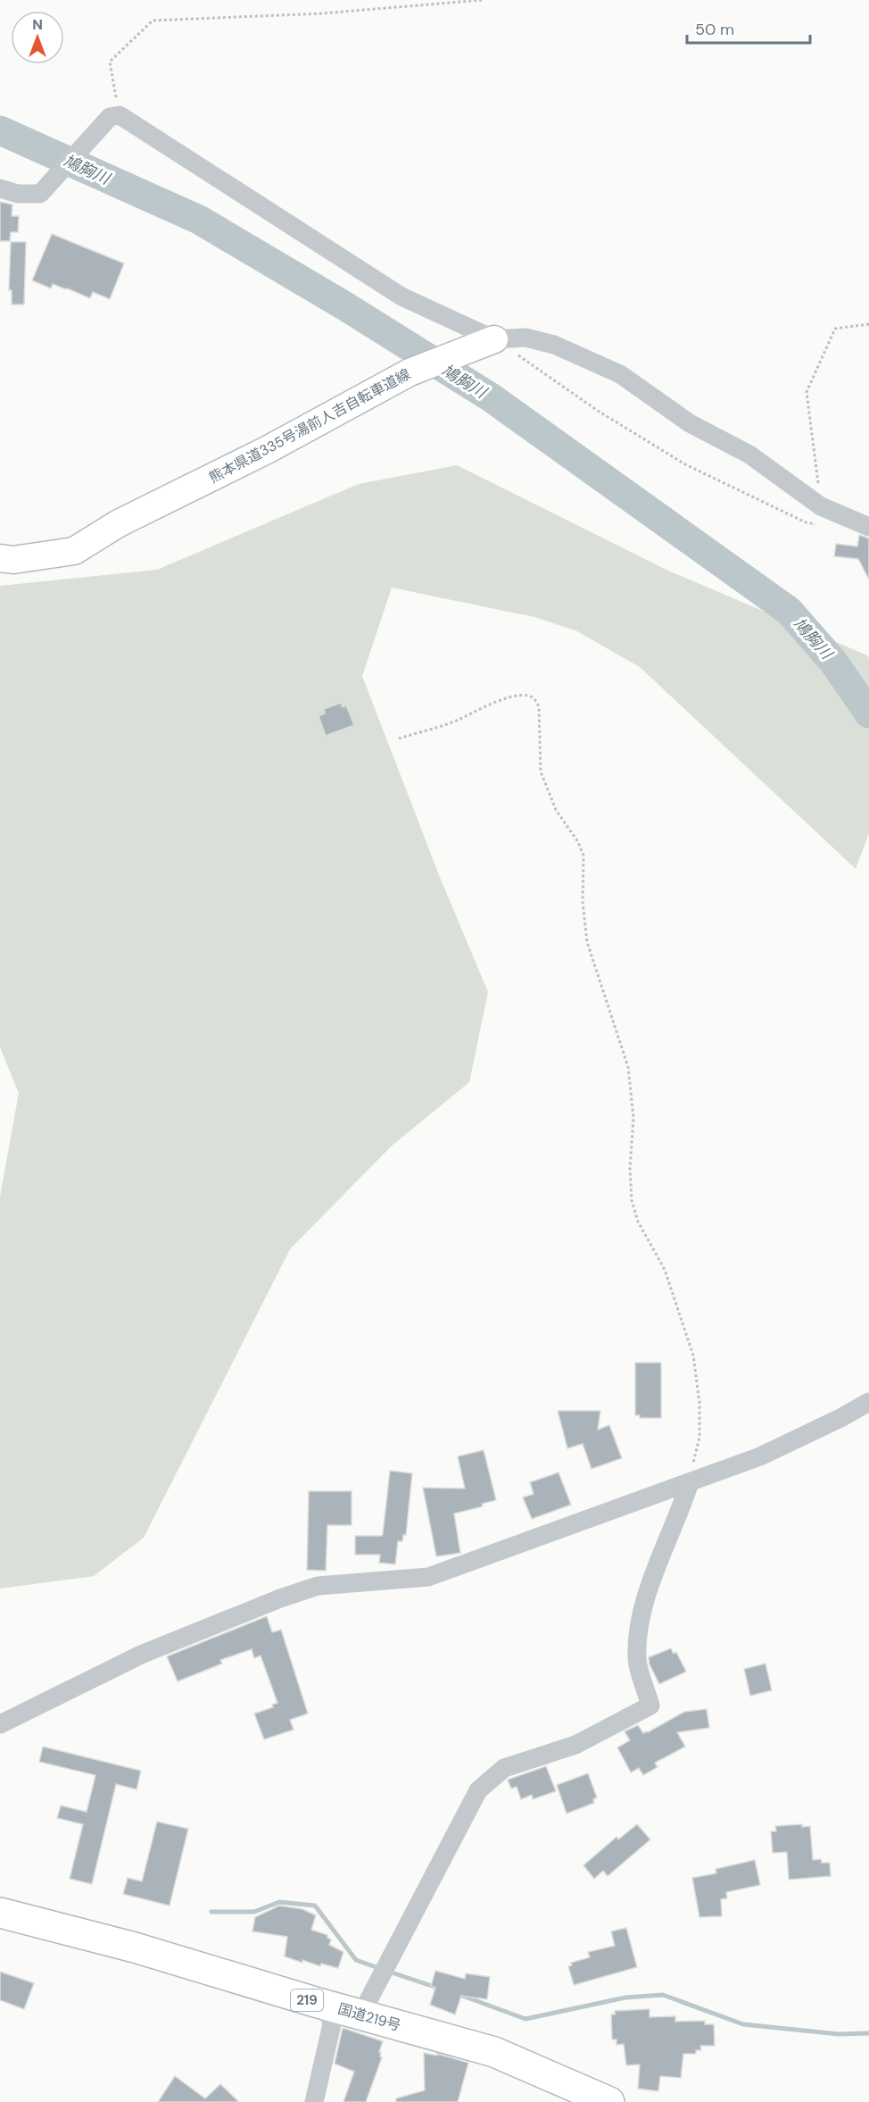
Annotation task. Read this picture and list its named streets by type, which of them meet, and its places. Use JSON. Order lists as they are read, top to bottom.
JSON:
{
  "streets": {
    "highway": ["219", "国道219号"],
    "main road": ["熊本県道335号湯前人吉自転車道線"]
  },
  "water": ["鳩胸川"],
  "scale_bar": "50 m",
  "north": "top"
}
